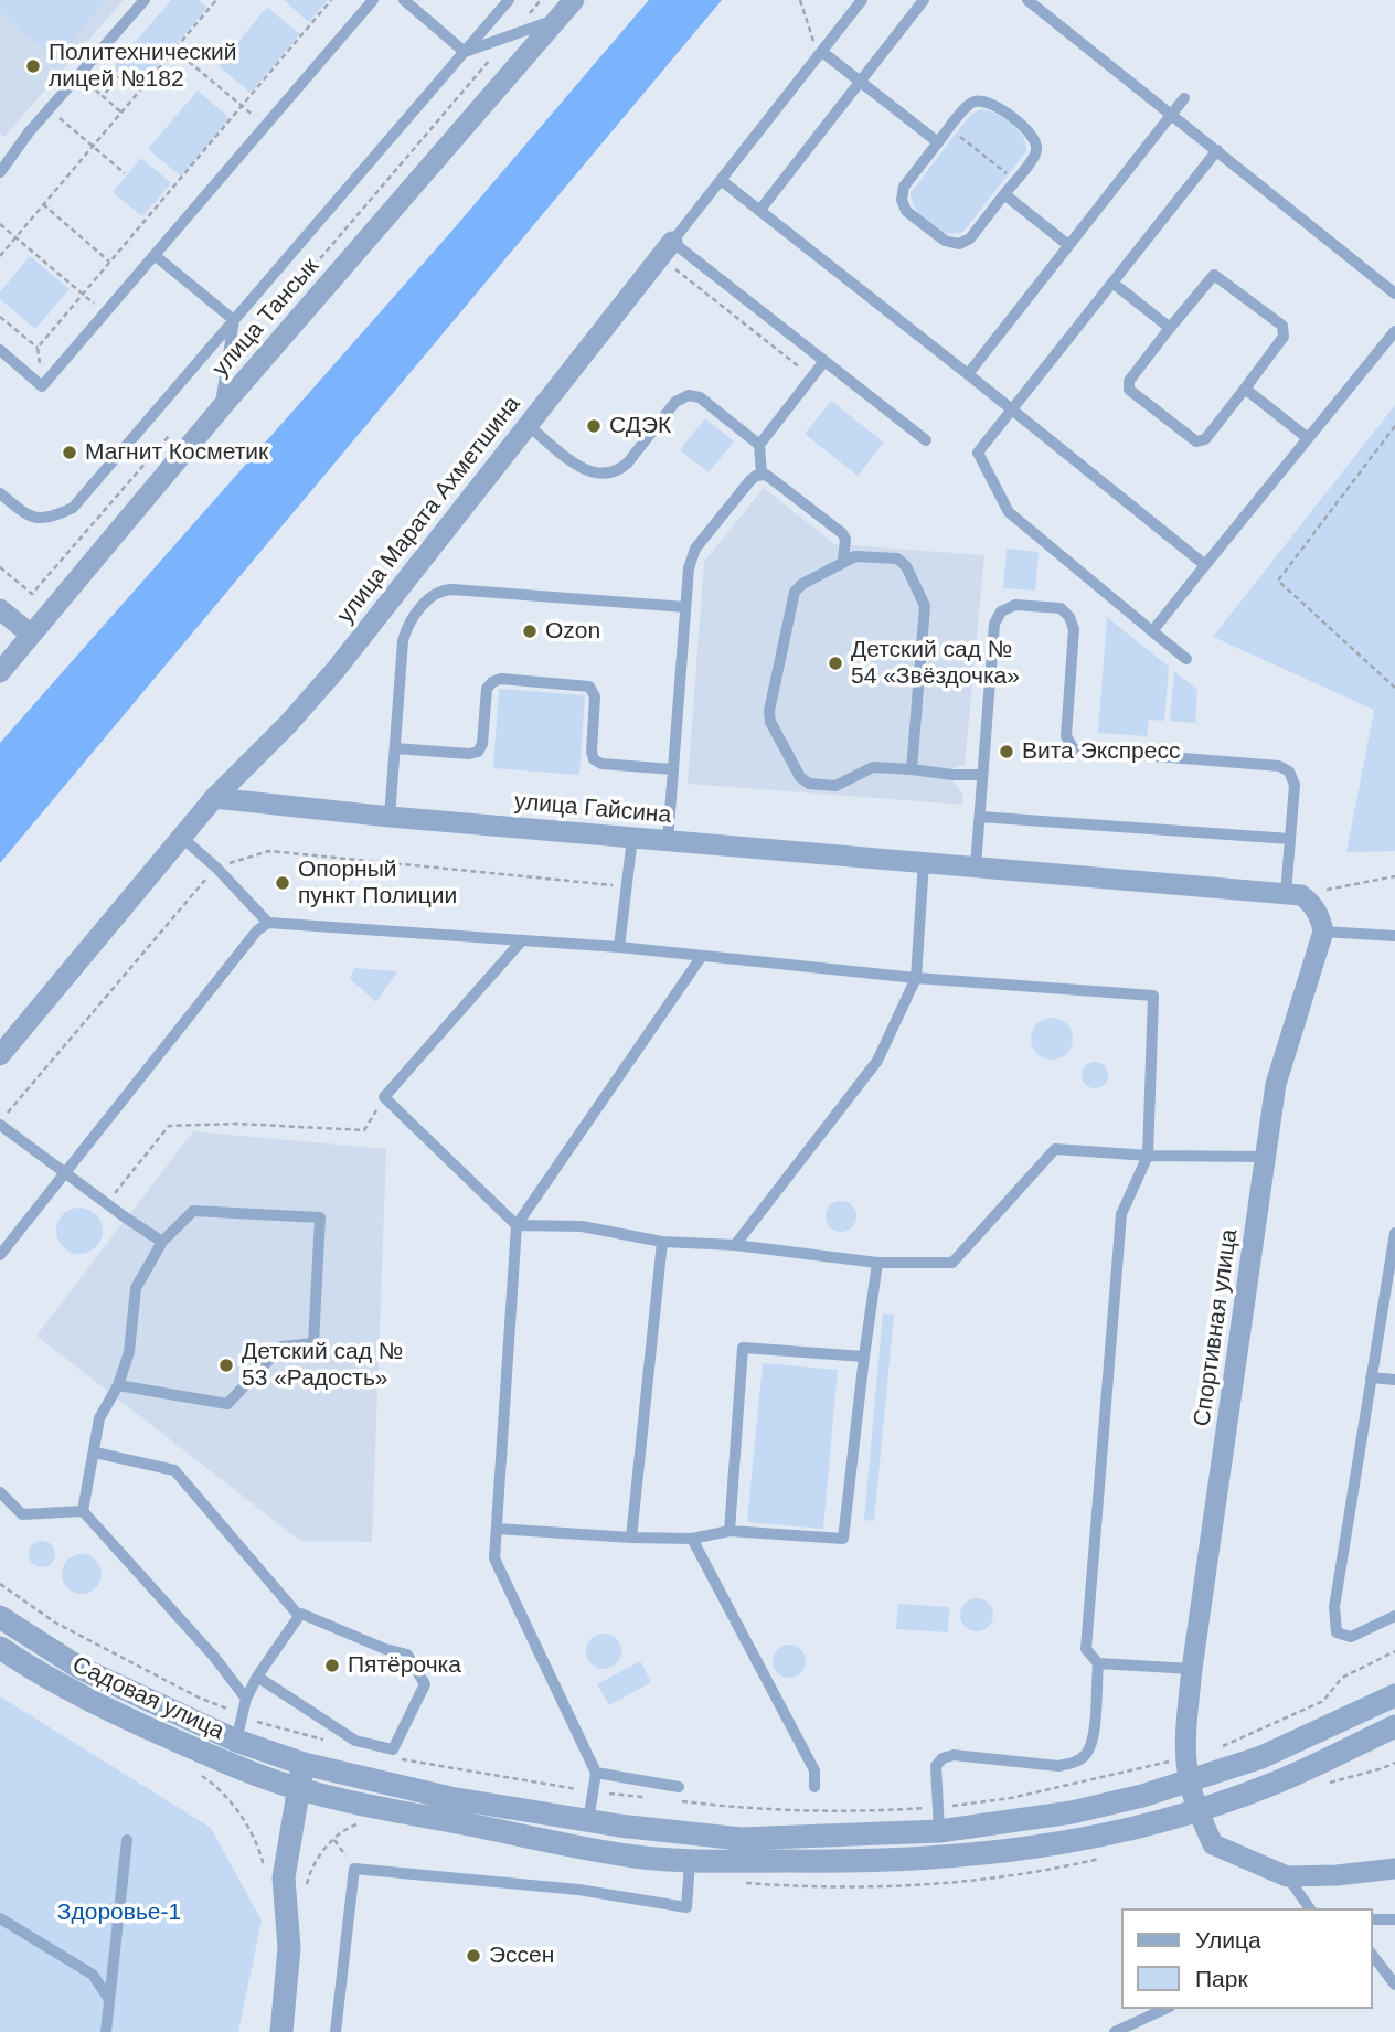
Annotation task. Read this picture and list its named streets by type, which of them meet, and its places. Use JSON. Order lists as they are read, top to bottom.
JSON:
{
  "streets": {
    "street": [
      "улица Тансык",
      "улица Марата Ахметшина",
      "улица Гайсина",
      "Спортивная улица",
      "Садовая улица"
    ]
  },
  "crossings": [
    ["улица Марата Ахметшина", "улица Гайсина"],
    ["Спортивная улица", "Садовая улица"]
  ],
  "parks": ["Здоровье-1"],
  "places": [
    "Политехнический лицей №182",
    "СДЭК",
    "Магнит Косметик",
    "Ozon",
    "Детский сад № 54 «Звёздочка»",
    "Вита Экспресс",
    "Опорный пункт Полиции",
    "Детский сад № 53 «Радость»",
    "Пятёрочка",
    "Эссен"
  ],
  "legend": ["Улица", "Парк"]
}
